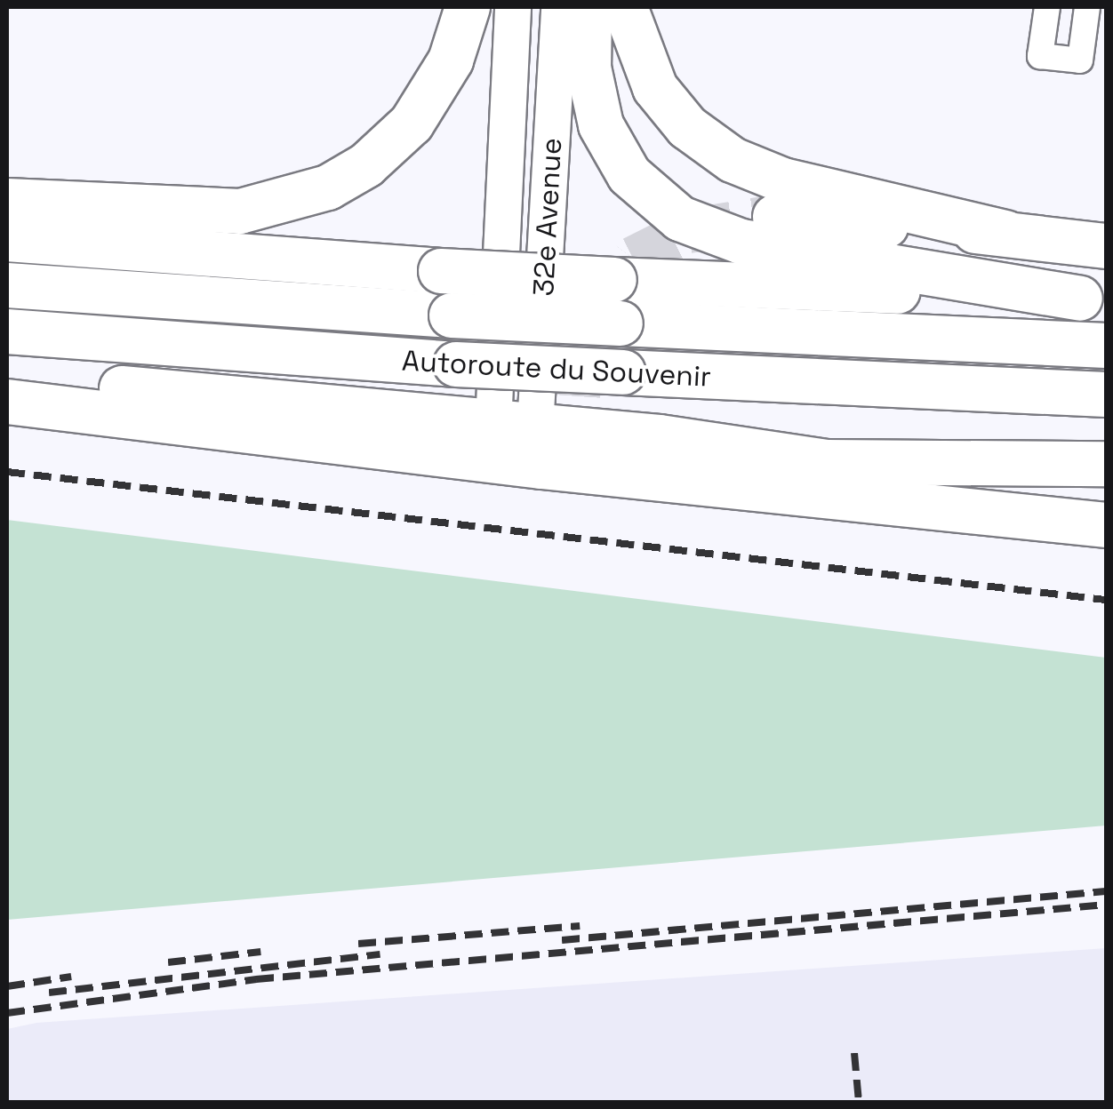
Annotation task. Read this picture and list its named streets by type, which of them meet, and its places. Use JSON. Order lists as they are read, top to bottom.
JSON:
{
  "streets": {
    "highway": ["Autoroute du Souvenir"],
    "main road": ["32e Avenue"]
  }
}
